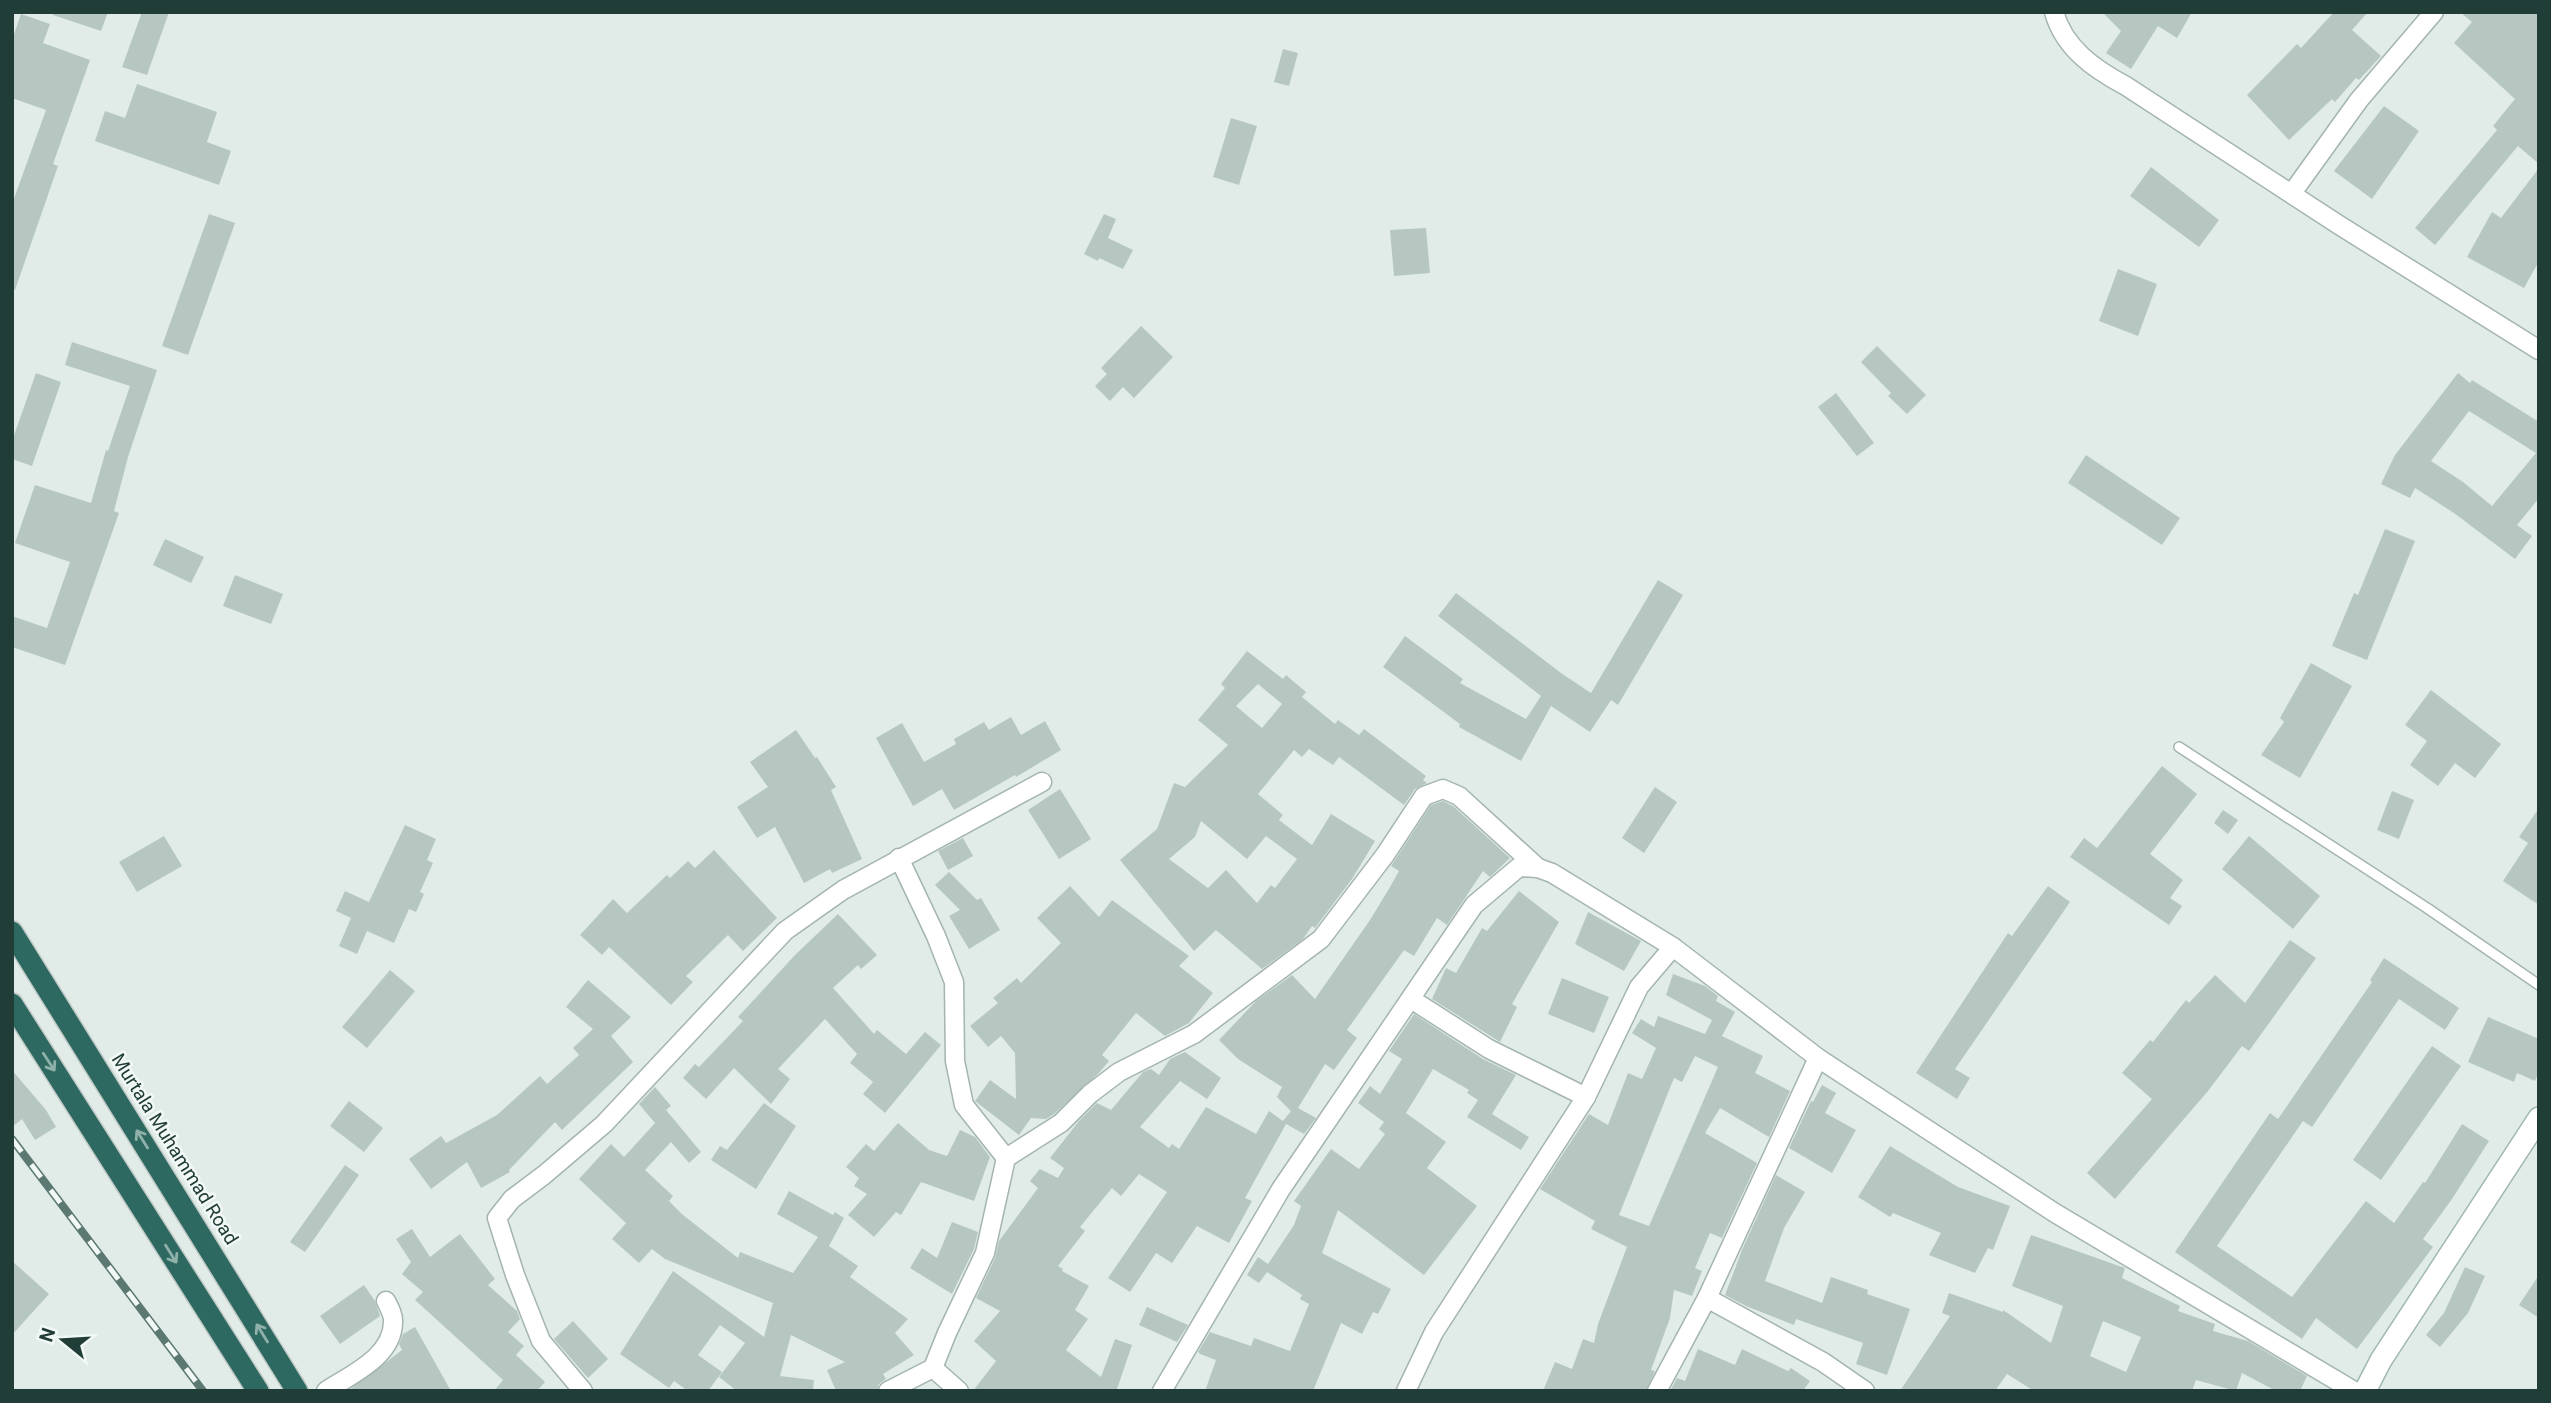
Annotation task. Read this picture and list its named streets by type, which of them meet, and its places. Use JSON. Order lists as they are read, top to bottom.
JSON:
{
  "streets": {
    "highway": ["Murtala Muhammad Road"]
  },
  "north": "left"
}
